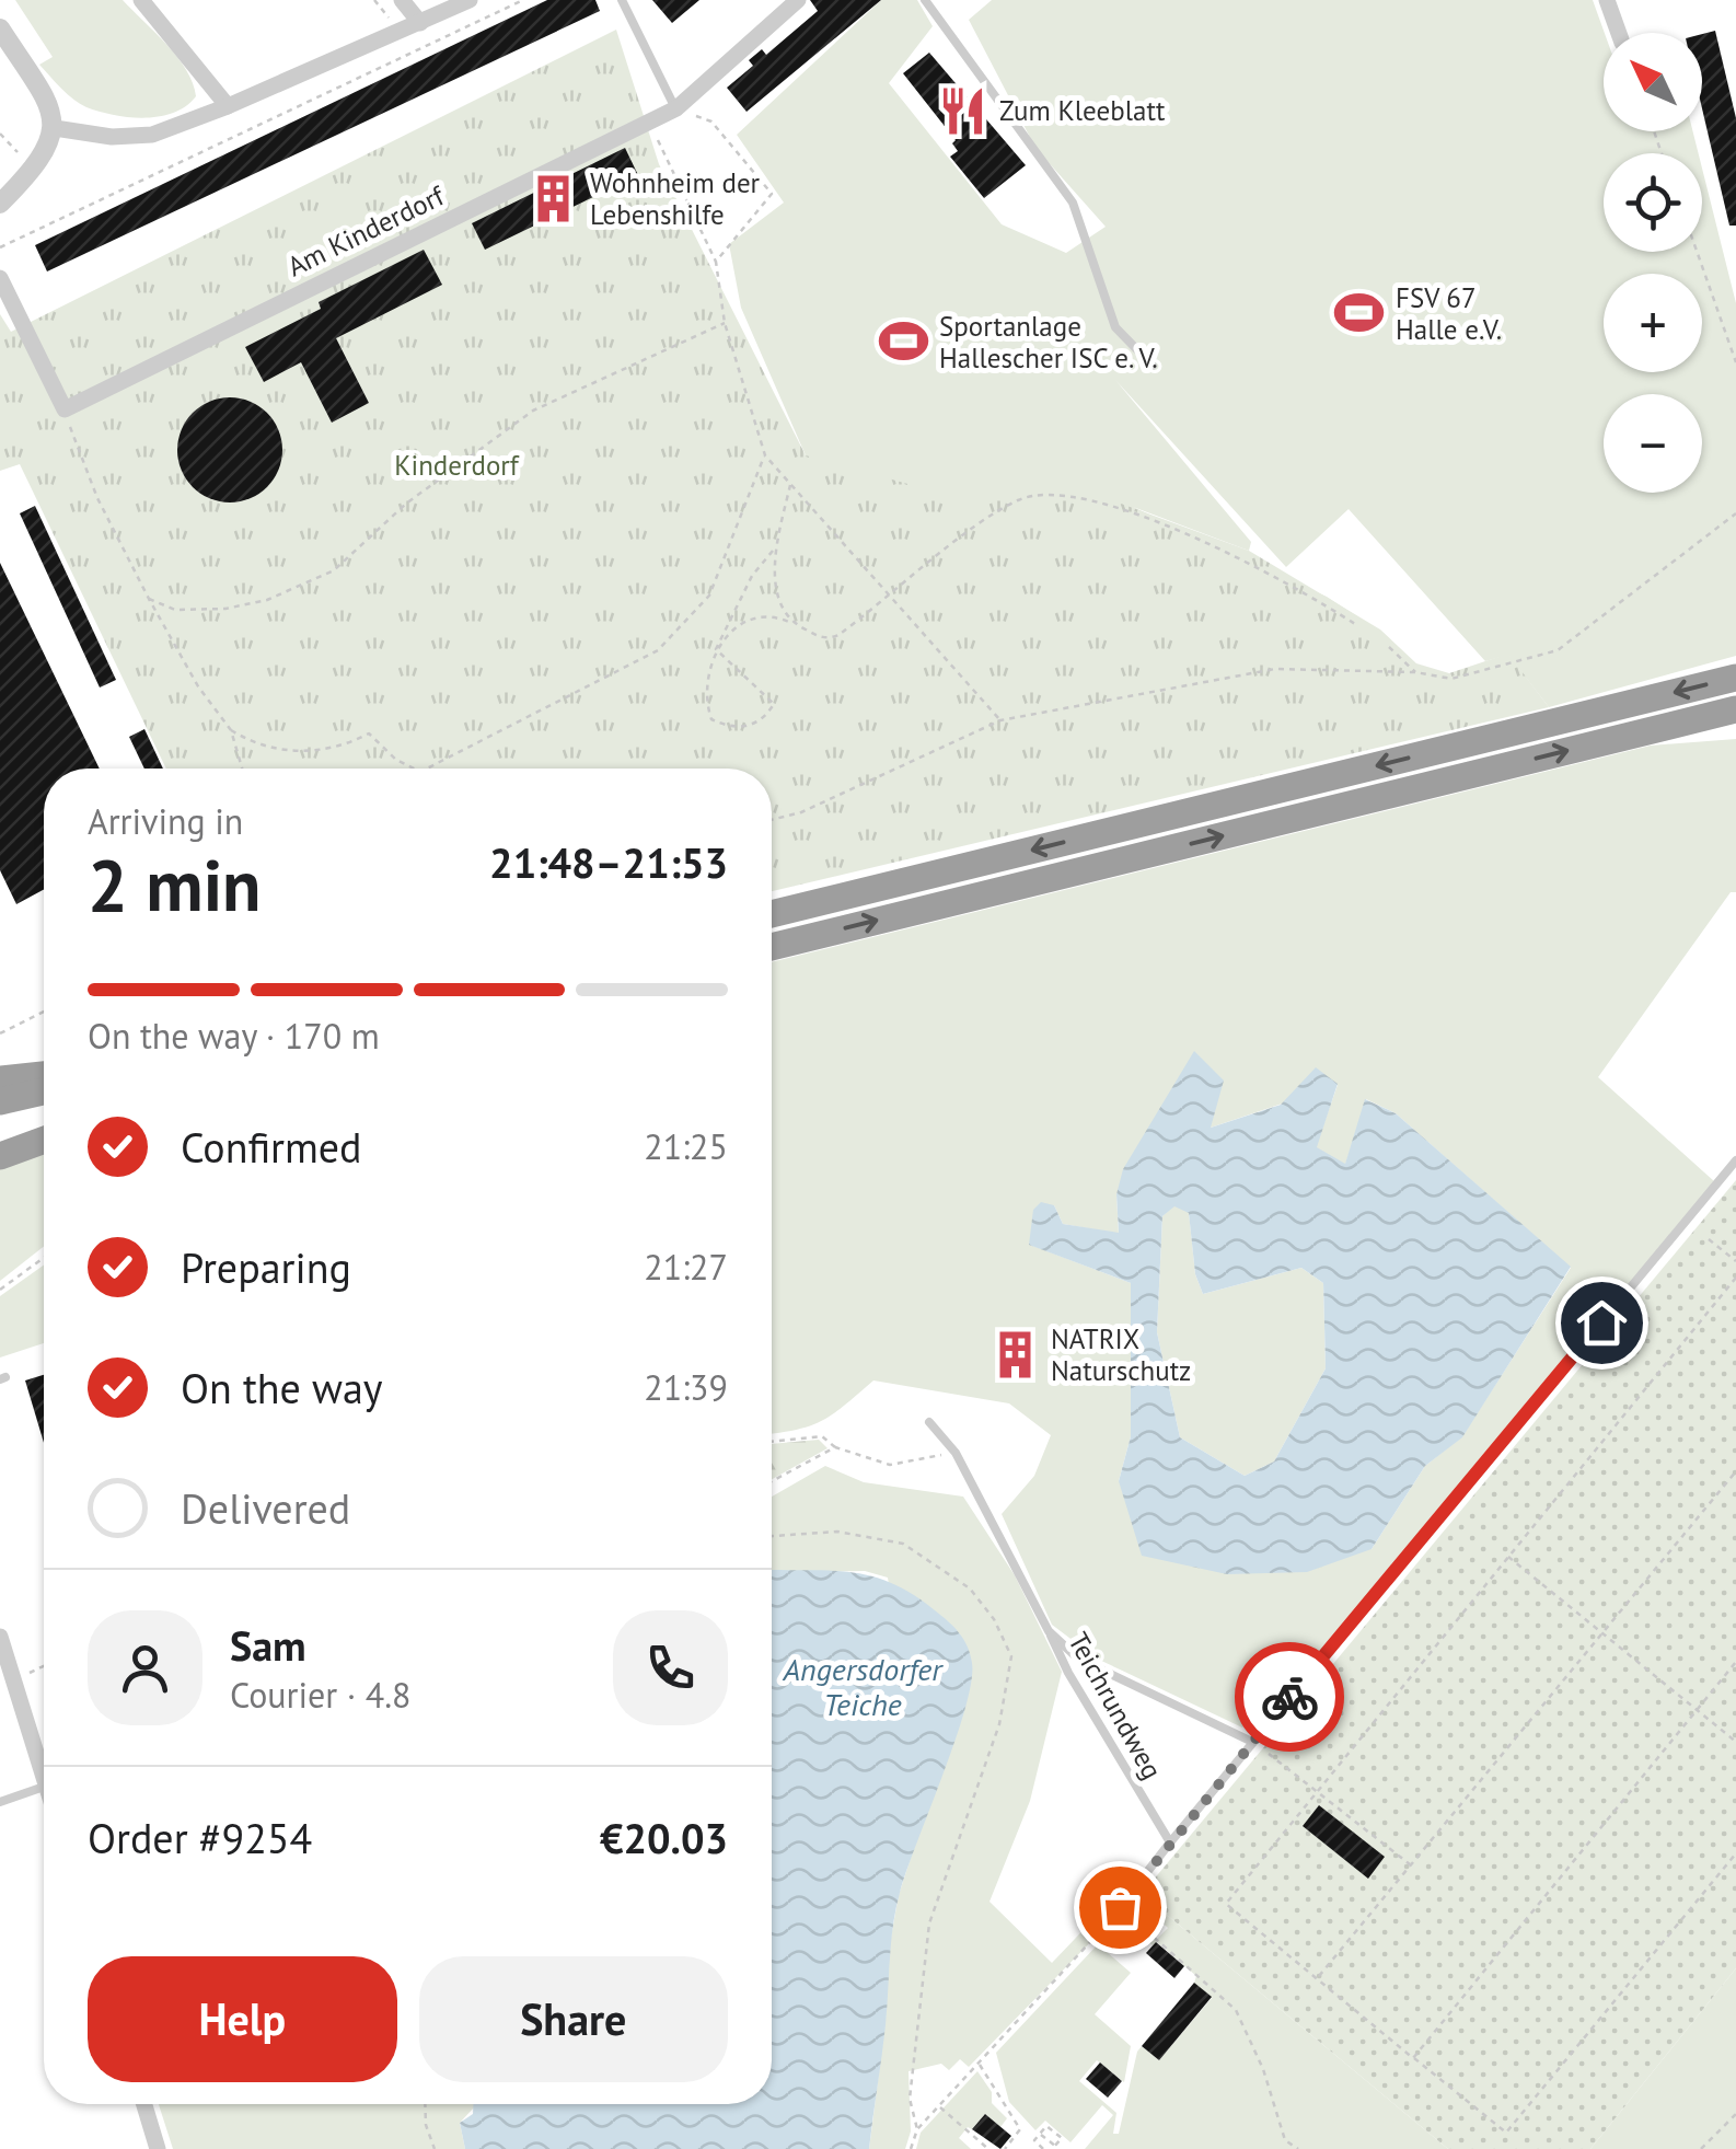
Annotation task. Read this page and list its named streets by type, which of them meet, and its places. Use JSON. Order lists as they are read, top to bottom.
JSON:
{
  "streets": {
    "street": ["Am Kinderdorf"],
    "lane": ["Teichrundweg"]
  },
  "water": ["Angersdorfer Teiche"],
  "parks": ["Kinderdorf"],
  "places": {
    "restaurant": ["Zum Kleeblatt"],
    "building": ["Wohnheim der Lebenshilfe", "NATRIX Naturschutz"],
    "sports": ["FSV 67 Halle e.V.", "Sportanlage Hallescher ISC e. V."]
  },
  "north": "top left",
  "page": {
    "map_buttons": ["+", "−"],
    "heading": ["2 min", "Arriving in", "21:48–21:53"],
    "panel": [
      "Sam",
      "Courier · 4.8",
      "Order #9254",
      "€20.03"
    ],
    "bar": "On the way · 170 m",
    "list": [
      ["Confirmed", "21:25"],
      ["Preparing", "21:27"],
      ["On the way", "21:39"],
      "Delivered"
    ],
    "buttons": ["Help", "Share"]
  }
}
